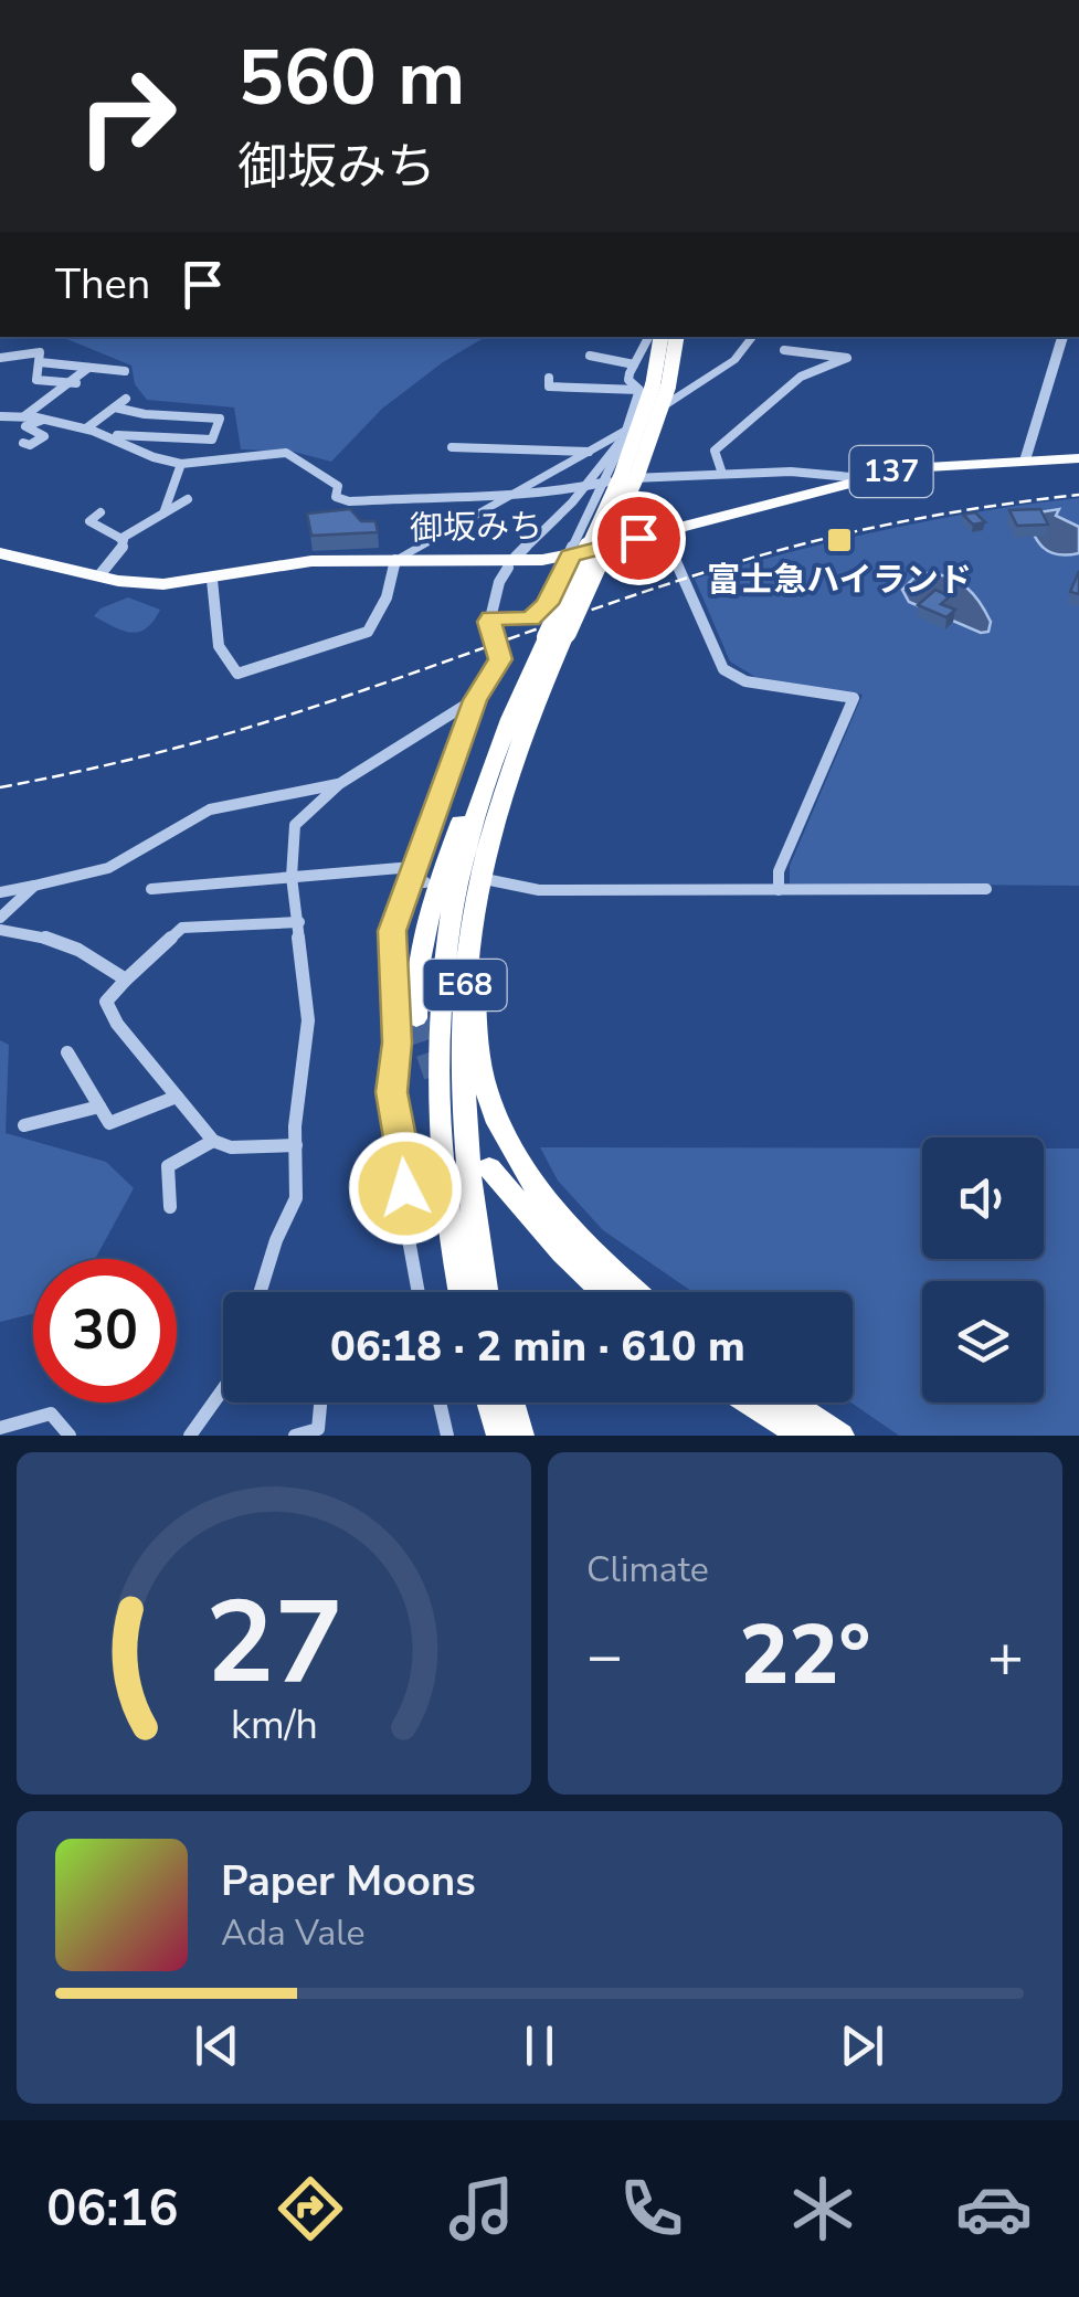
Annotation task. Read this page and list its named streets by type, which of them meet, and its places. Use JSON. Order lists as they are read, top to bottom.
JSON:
{
  "streets": {
    "highway": ["137", "御坂みち", "E68"]
  },
  "places": {
    "transit": ["富士急ハイランド"]
  },
  "page": {
    "turn": ["560 m", "御坂みち"],
    "then": "Then",
    "limit": "30",
    "trip": "06:18 · 2 min · 610 m",
    "tile": "Climate",
    "heat": ["−", "22°", "+"],
    "song": ["Paper Moons", "Ada Vale"],
    "tabs": "06:16",
    "gauge": ["27", "km/h"]
  }
}
